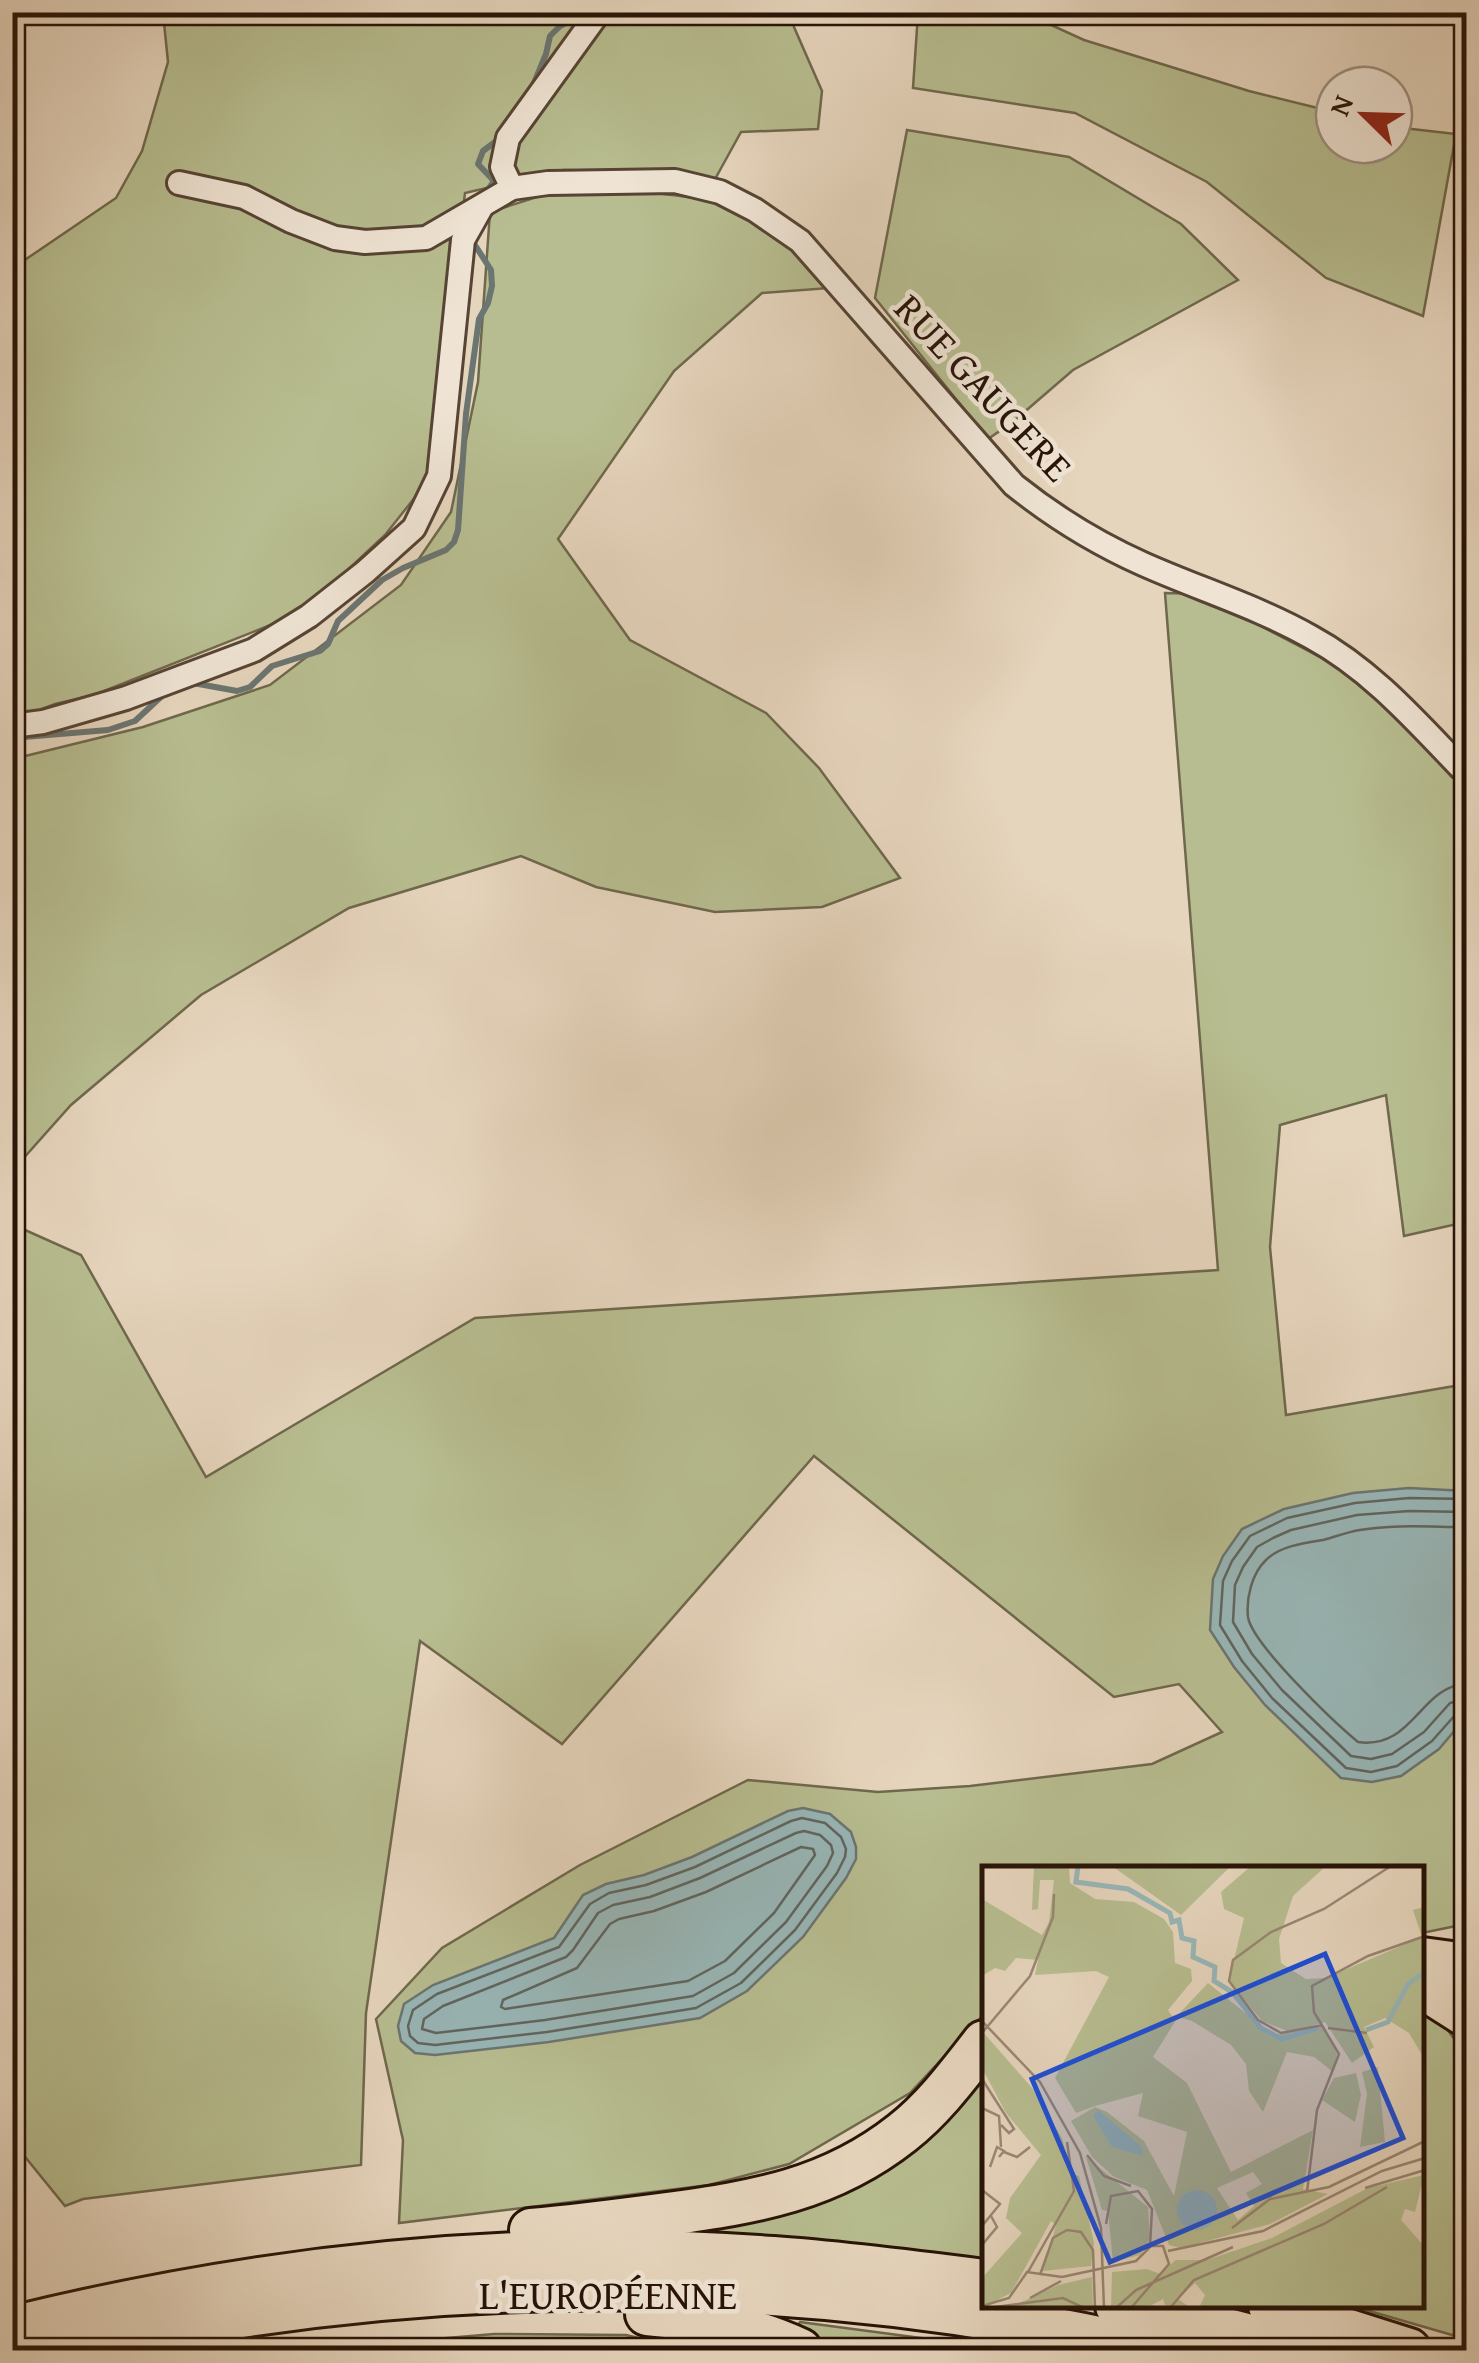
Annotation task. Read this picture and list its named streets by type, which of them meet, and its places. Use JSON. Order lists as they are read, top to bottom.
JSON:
{
  "streets": {
    "highway": ["L'EUROPÉENNE"],
    "street": ["RUE GAUGERE"]
  },
  "north": "top left"
}
